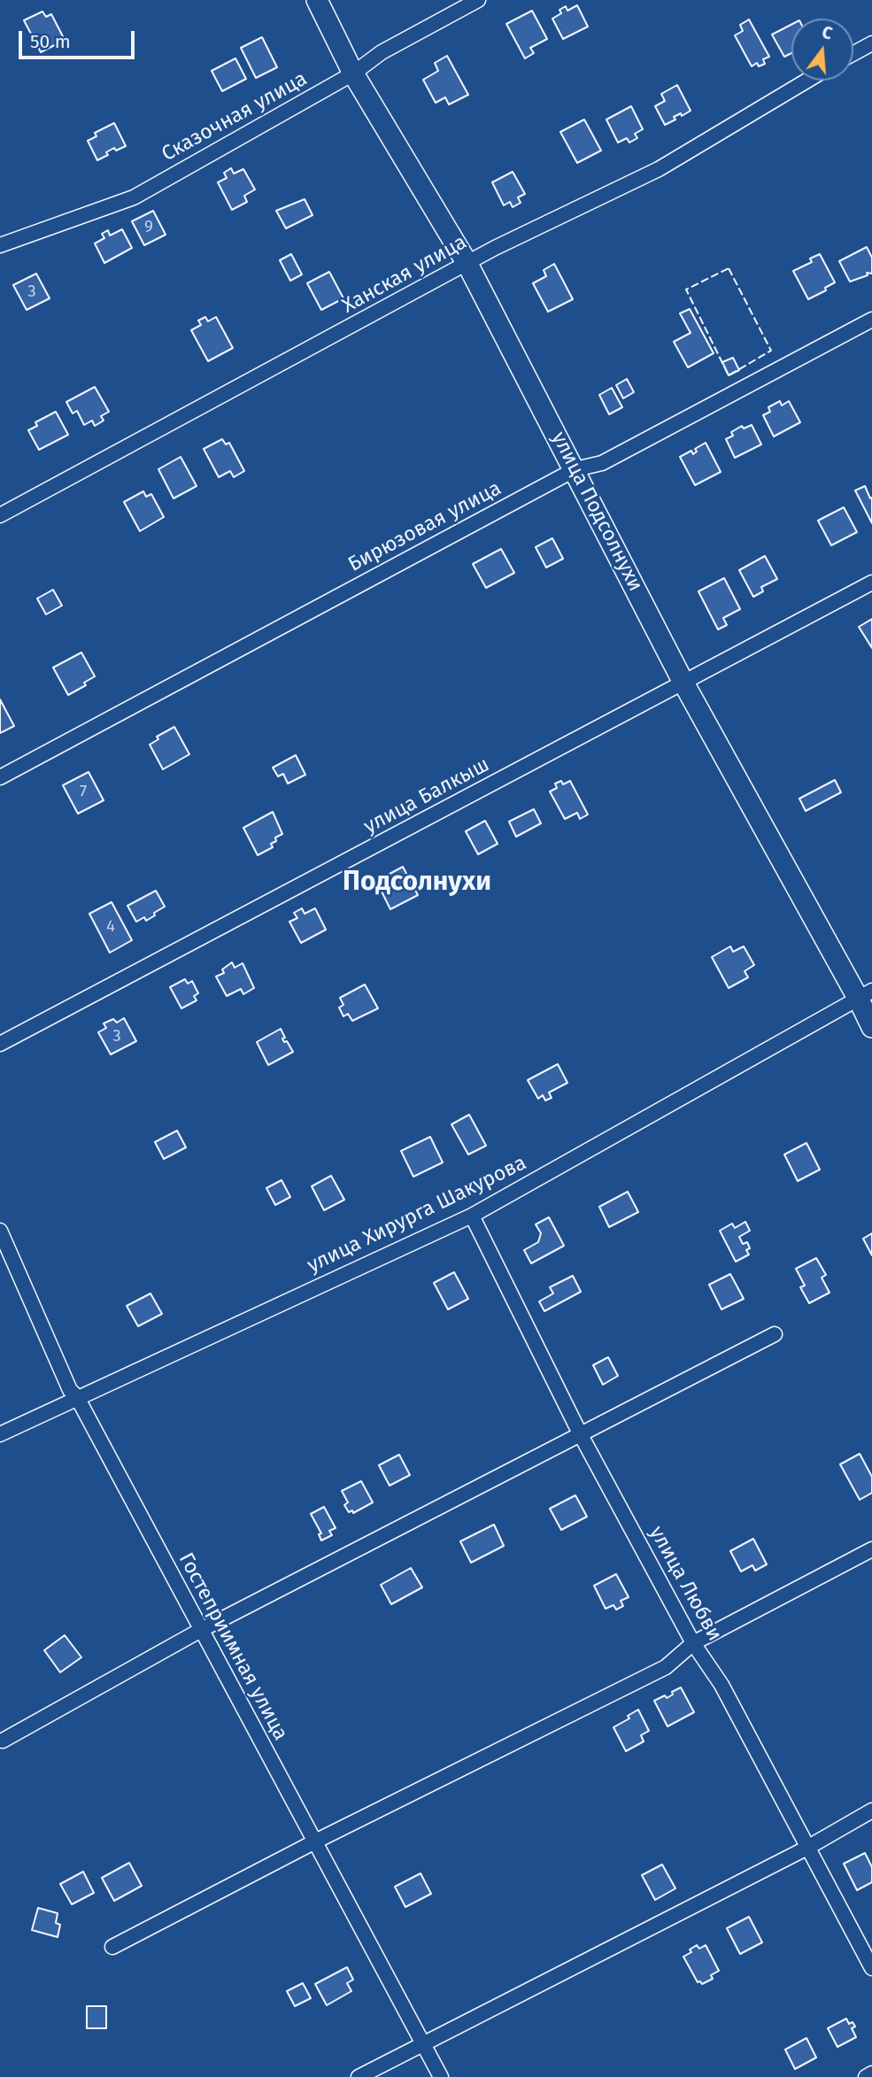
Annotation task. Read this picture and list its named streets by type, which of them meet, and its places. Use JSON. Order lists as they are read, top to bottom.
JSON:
{
  "streets": {
    "street": [
      "Сказочная улица",
      "Ханская улица",
      "улица Подсолнухи",
      "Бирюзовая улица",
      "улица Балкыш",
      "улица Хирурга Шакурова",
      "улица Любви",
      "Гостеприимная улица"
    ]
  },
  "crossings": [
    ["Сказочная улица", "улица Подсолнухи"],
    ["Ханская улица", "улица Подсолнухи"],
    ["улица Подсолнухи", "Бирюзовая улица"],
    ["улица Подсолнухи", "улица Балкыш"],
    ["улица Подсолнухи", "улица Хирурга Шакурова"],
    ["улица Хирурга Шакурова", "улица Любви"],
    ["улица Хирурга Шакурова", "Гостеприимная улица"]
  ],
  "districts": ["Подсолнухи"],
  "house_numbers": [
    "9",
    "3",
    "7",
    "4",
    "3"
  ],
  "scale_bar": "50 m",
  "north": "top"
}
